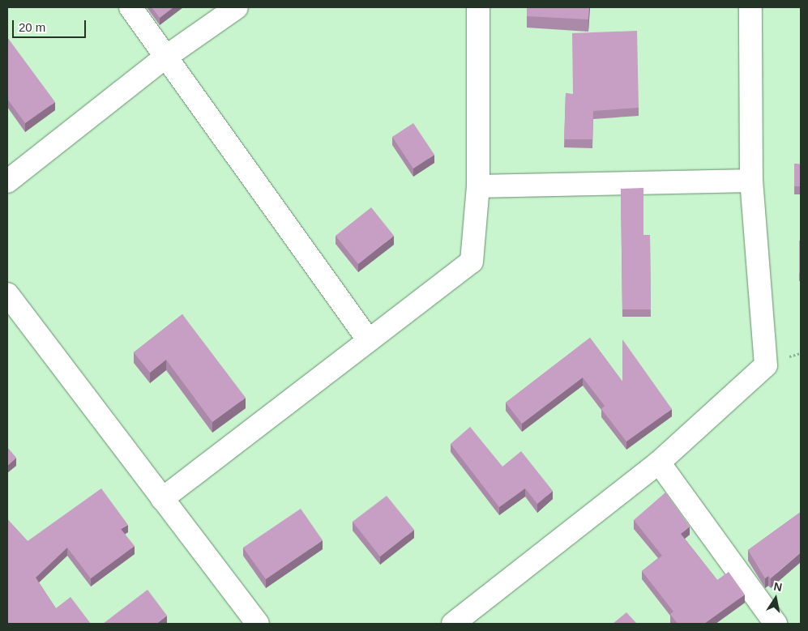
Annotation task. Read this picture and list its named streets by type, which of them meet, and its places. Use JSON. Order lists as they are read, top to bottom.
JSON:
{
  "scale_bar": "20 m",
  "north": "top"
}
